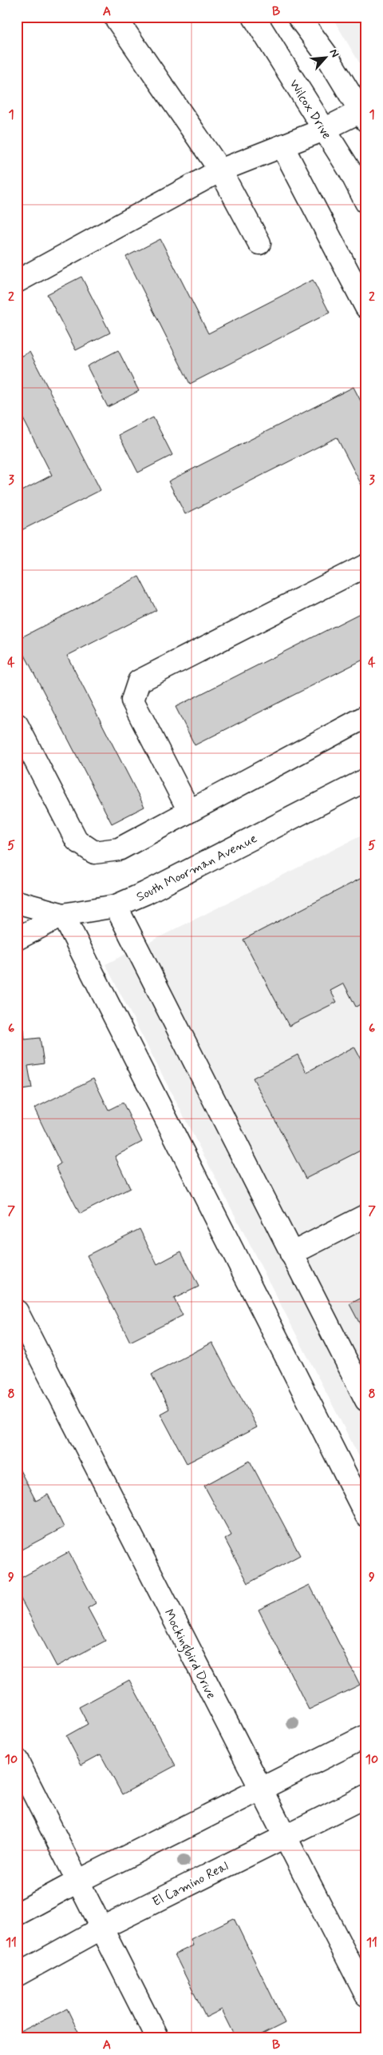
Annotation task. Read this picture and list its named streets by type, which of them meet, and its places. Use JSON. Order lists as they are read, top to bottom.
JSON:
{
  "streets": {
    "street": [
      "Wilcox Drive",
      "South Moorman Avenue",
      "Mockingbird Drive",
      "El Camino Real"
    ]
  },
  "crossings": [
    ["Mockingbird Drive", "El Camino Real"]
  ],
  "north": "top right",
  "grid": {
    "columns": ["A", "B"],
    "rows": [
      "1",
      "2",
      "3",
      "4",
      "5",
      "6",
      "7",
      "8",
      "9",
      "10",
      "11"
    ]
  }
}
